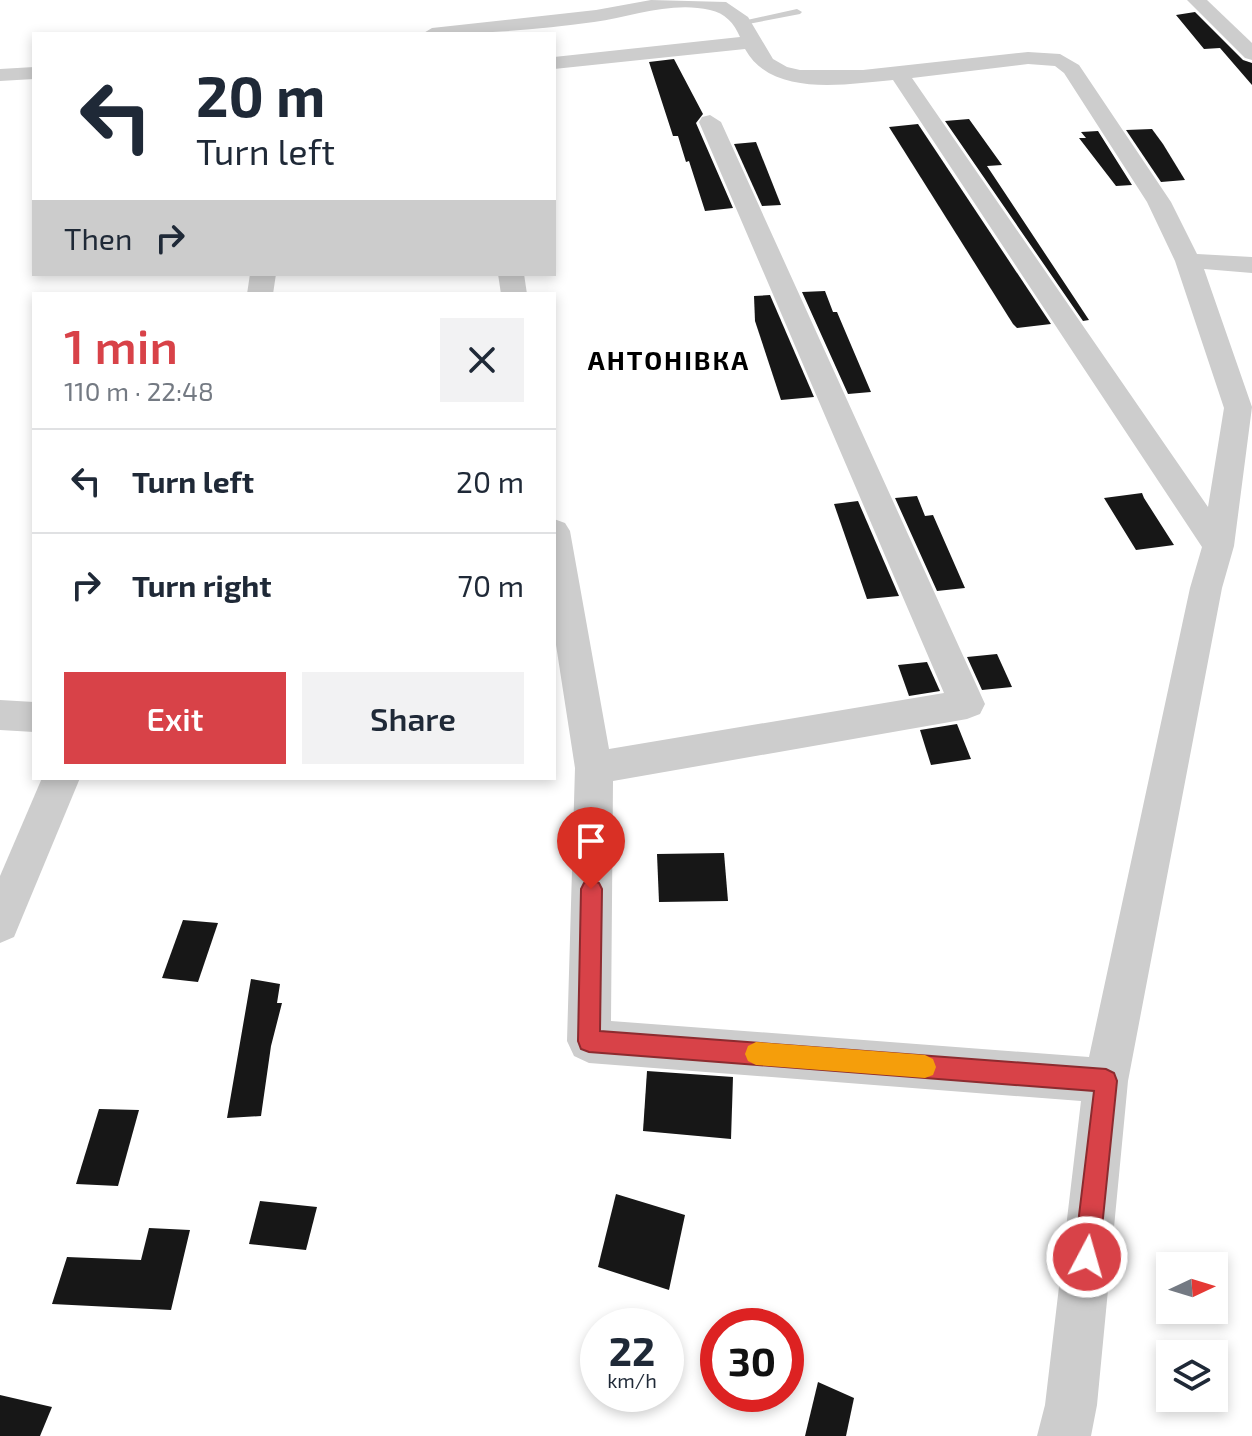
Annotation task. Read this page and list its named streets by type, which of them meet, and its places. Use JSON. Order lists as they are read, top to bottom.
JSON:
{
  "districts": ["АНТОНІВКА"],
  "north": "right",
  "page": {
    "turn": ["20 m", "Turn left"],
    "then": "Then",
    "heading": ["1 min", "110 m · 22:48"],
    "list": [
      {
        "name": "Turn left",
        "value": "20 m"
      },
      {
        "name": "Turn right",
        "value": "70 m"
      }
    ],
    "buttons": ["Exit", "Share"],
    "speed": "22 km/h",
    "limit": "30"
  }
}
